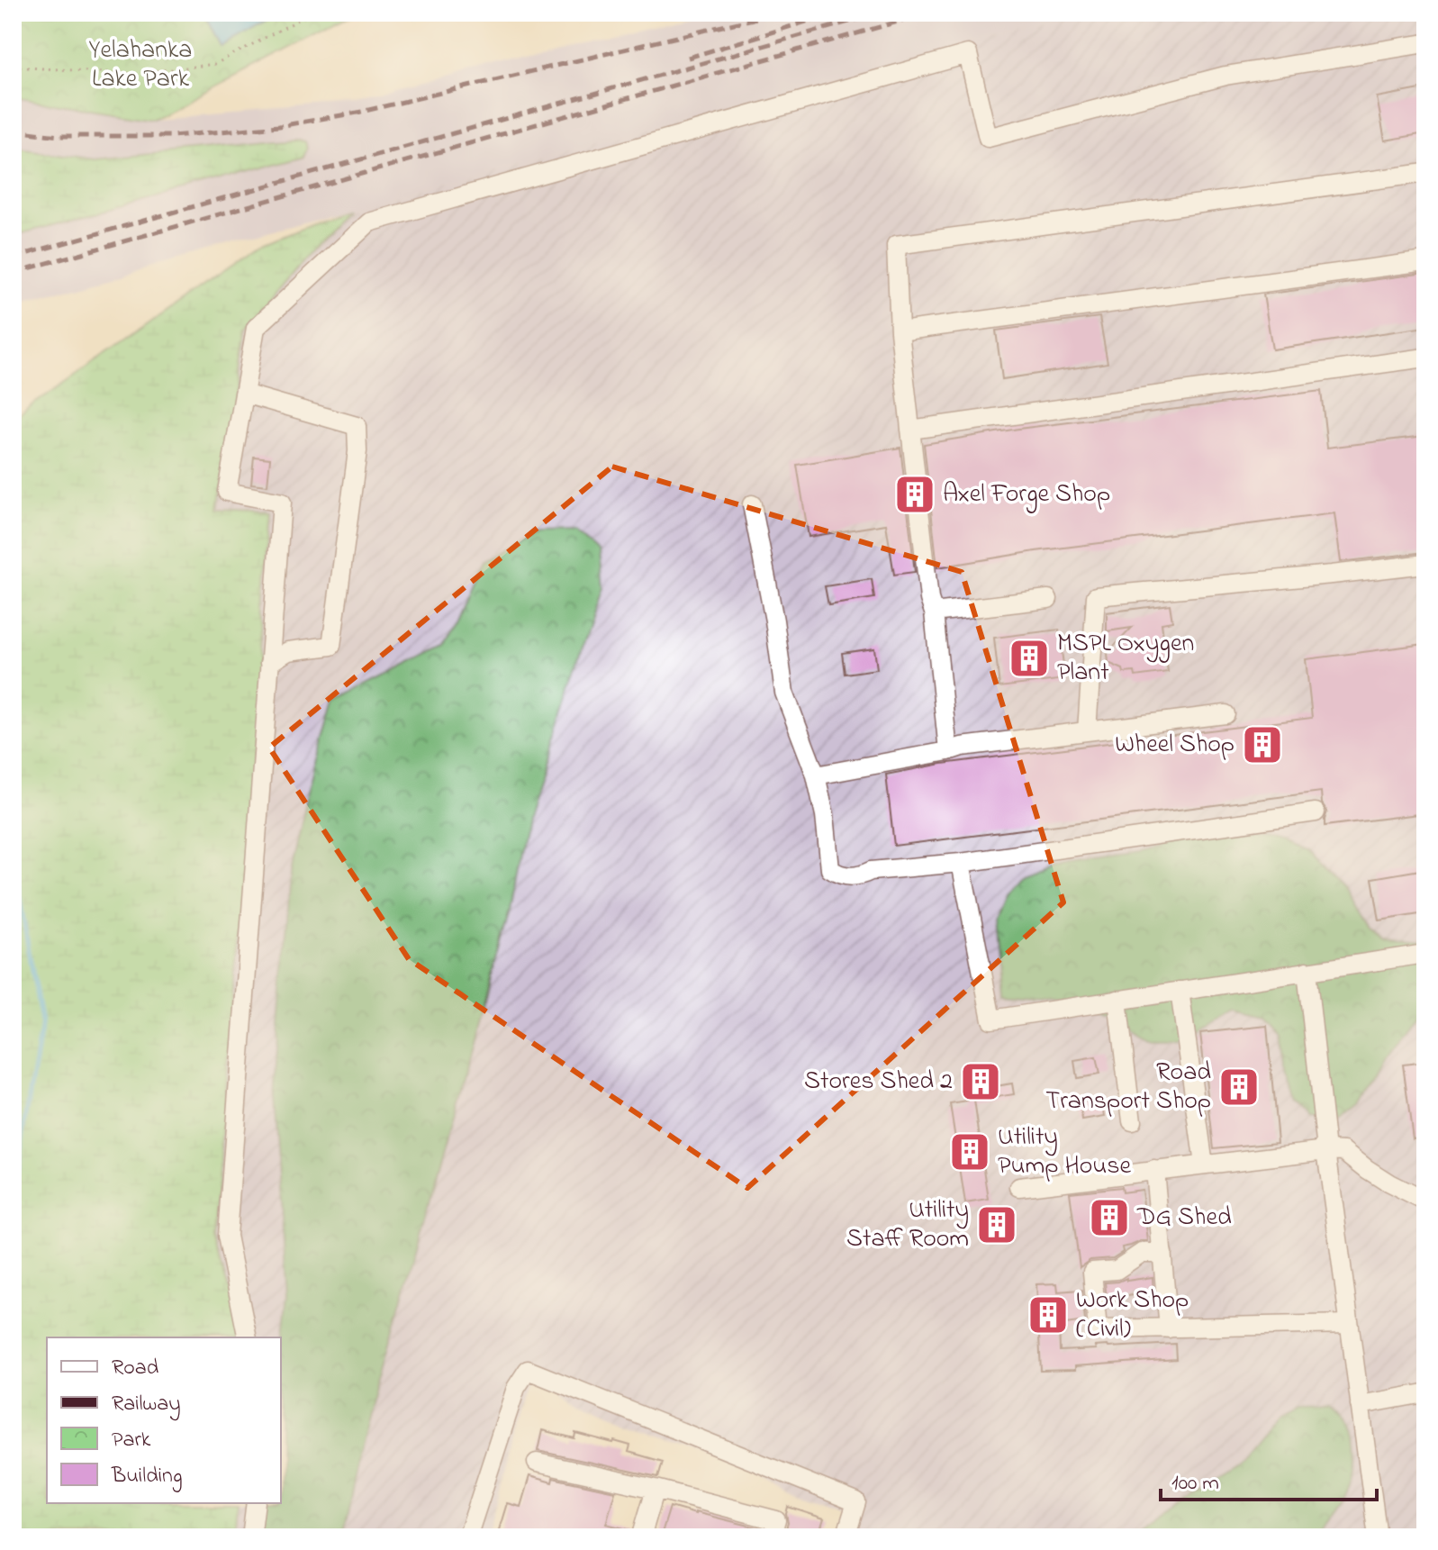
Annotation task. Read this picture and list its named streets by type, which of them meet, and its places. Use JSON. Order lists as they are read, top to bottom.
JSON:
{
  "parks": ["Yelahanka Lake Park"],
  "places": {
    "building": [
      "Axel Forge Shop",
      "MSPL Oxygen Plant",
      "Wheel Shop",
      "Stores Shed 2",
      "Road Transport Shop",
      "Utility Pump House",
      "DG Shed",
      "Utility Staff Room",
      "Work Shop (Civil)"
    ]
  },
  "legend": [
    "Road",
    "Railway",
    "Park",
    "Building"
  ],
  "scale_bar": "100 m"
}
